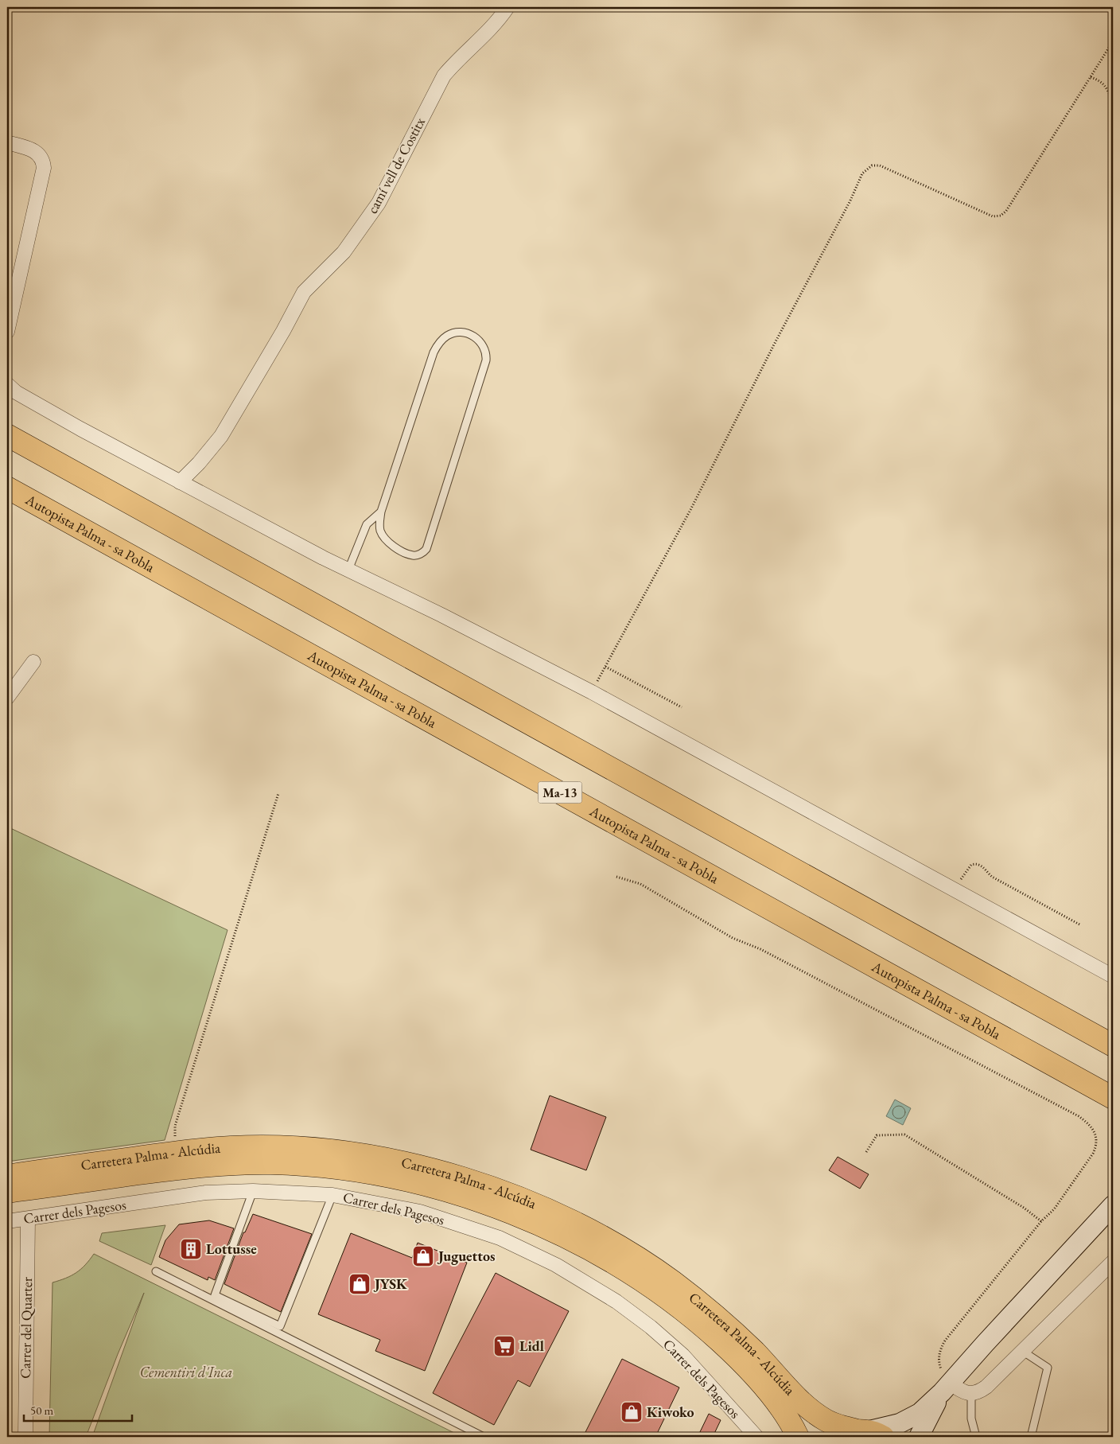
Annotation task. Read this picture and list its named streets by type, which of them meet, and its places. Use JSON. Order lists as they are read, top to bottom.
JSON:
{
  "streets": {
    "highway": ["Autopista Palma - sa Pobla", "Ma-13", "Carretera Palma - Alcúdia"],
    "street": ["camí vell de Costitx", "Carrer dels Pagesos", "Carrer del Quarter"]
  },
  "crossings": [
    ["Carrer dels Pagesos", "Carrer del Quarter"]
  ],
  "parks": ["Cementiri d'Inca"],
  "places": {
    "building": ["Lottusse"],
    "shop": ["Juguettos", "JYSK", "Kiwoko"],
    "supermarket": ["Lidl"]
  },
  "scale_bar": "50 m"
}
